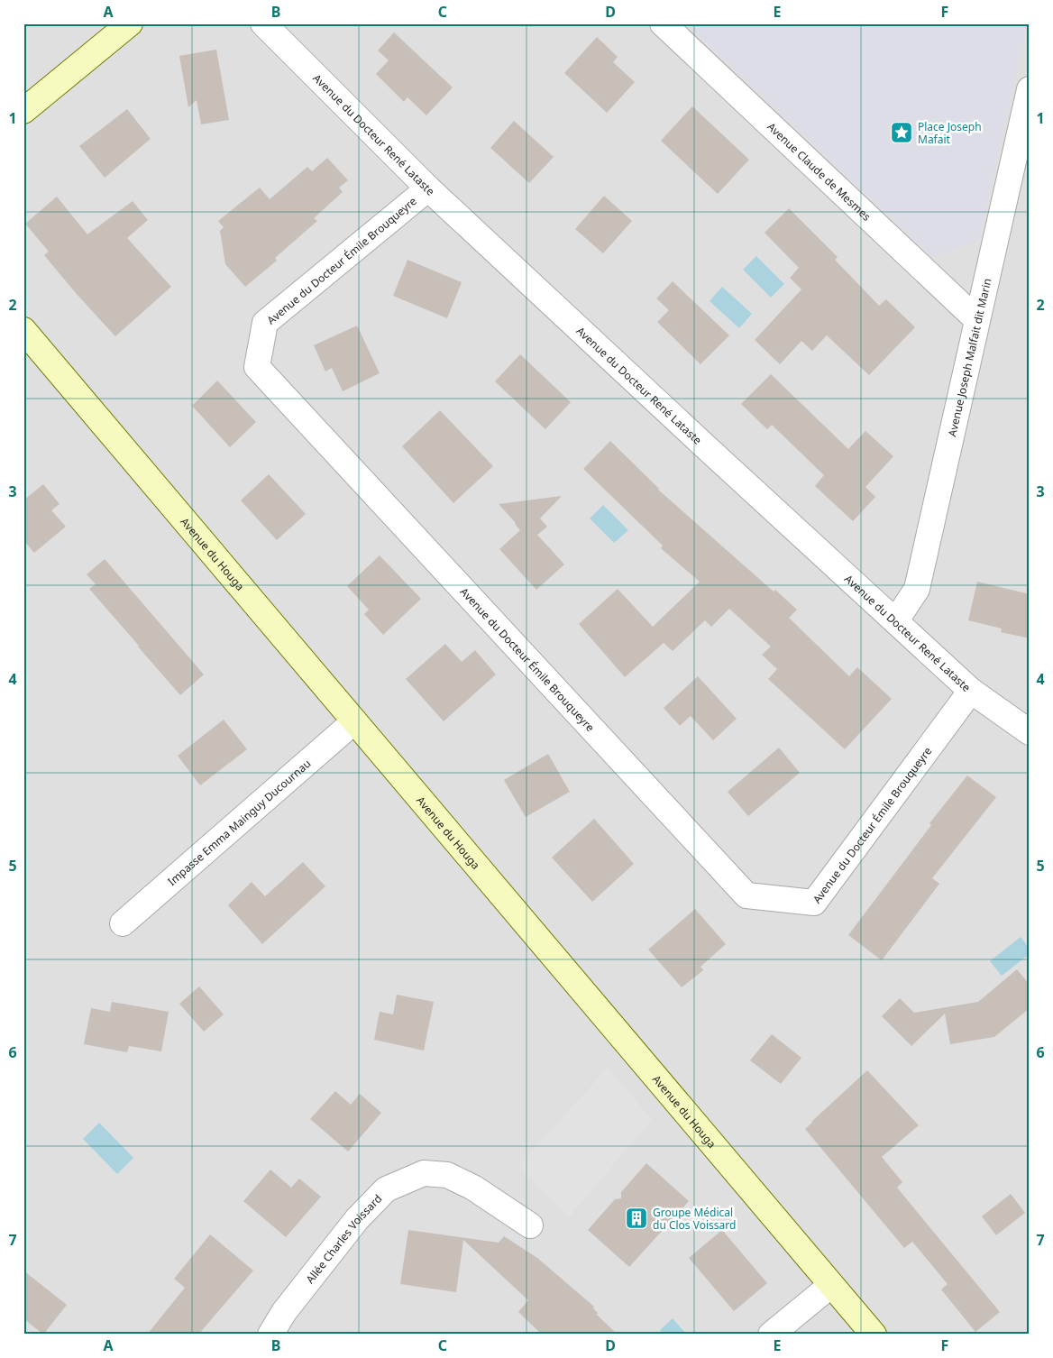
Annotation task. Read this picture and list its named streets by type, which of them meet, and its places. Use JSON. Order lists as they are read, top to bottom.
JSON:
{
  "streets": {
    "main road": ["Avenue du Houga"],
    "street": [
      "Avenue du Docteur René Lataste",
      "Avenue Claude de Mesmes",
      "Avenue du Docteur Émile Brouqueyre",
      "Avenue Joseph Malfait dit Marin",
      "Impasse Emma Mainguy Ducournau",
      "Allée Charles Voissard"
    ]
  },
  "crossings": [
    ["Avenue du Docteur René Lataste", "Avenue du Docteur Émile Brouqueyre"],
    ["Avenue du Docteur René Lataste", "Avenue Joseph Malfait dit Marin"],
    ["Avenue Claude de Mesmes", "Avenue Joseph Malfait dit Marin"],
    ["Avenue du Houga", "Impasse Emma Mainguy Ducournau"]
  ],
  "places": {
    "place": ["Place Joseph Mafait"],
    "building": ["Groupe Médical du Clos Voissard"]
  },
  "grid": {
    "columns": [
      "A",
      "B",
      "C",
      "D",
      "E",
      "F"
    ],
    "rows": [
      "1",
      "2",
      "3",
      "4",
      "5",
      "6",
      "7"
    ]
  }
}
